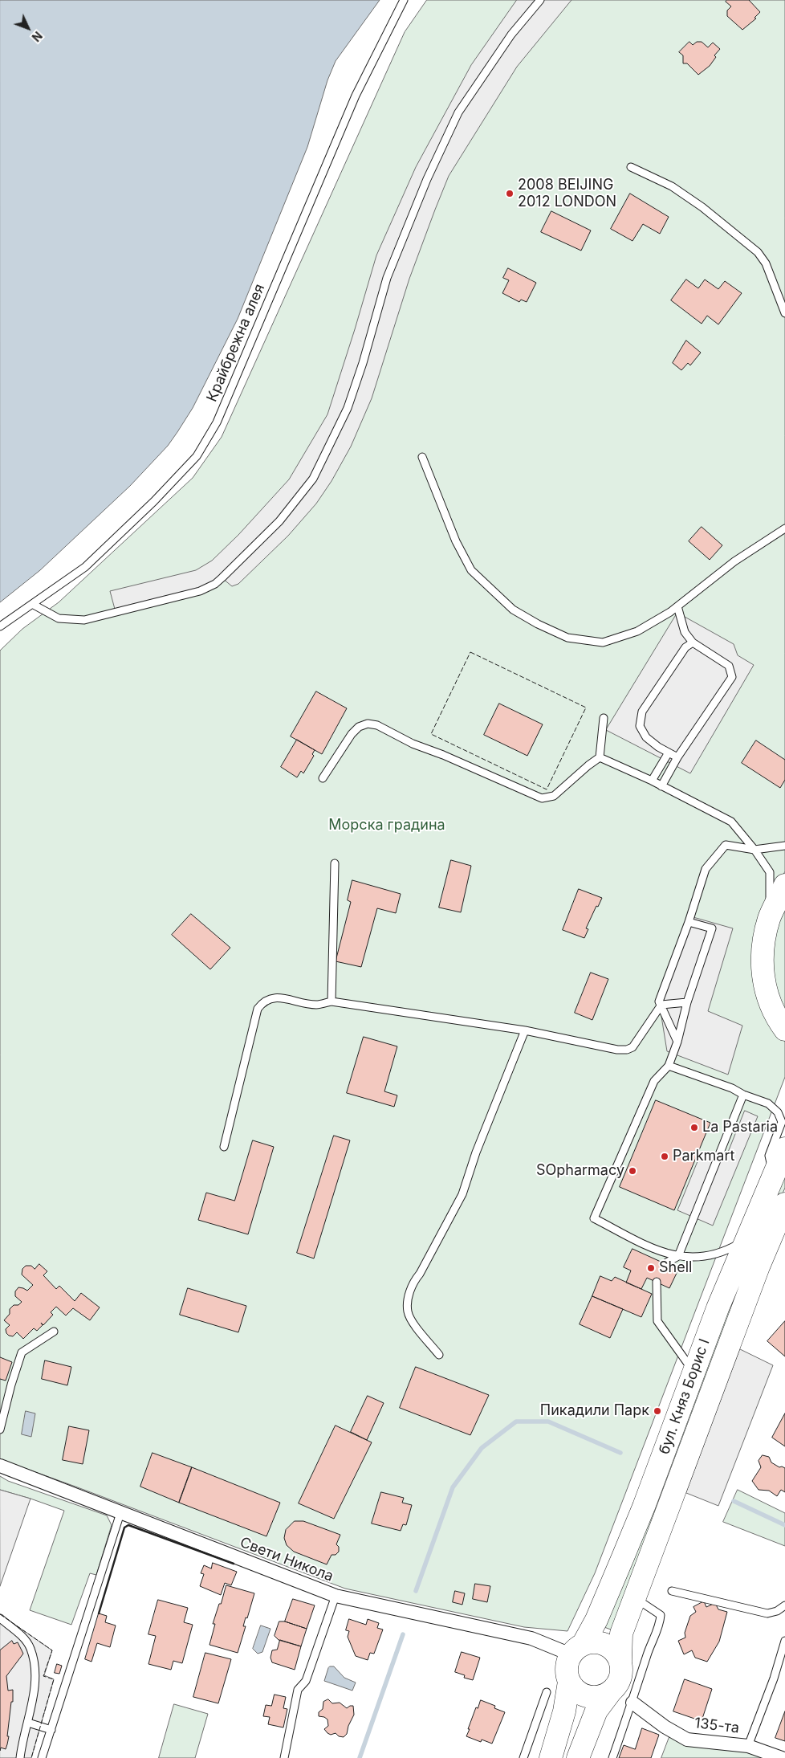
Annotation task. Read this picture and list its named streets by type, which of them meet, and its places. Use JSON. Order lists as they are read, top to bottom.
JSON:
{
  "streets": {
    "highway": ["бул. Княз Борис I"],
    "street": ["Свети Никола", "135-та"],
    "lane": ["Крайбрежна алея"]
  },
  "crossings": [
    ["бул. Княз Борис I", "Свети Никола"]
  ],
  "parks": ["Морска градина"],
  "places": [
    "2008 BEIJING 2012 LONDON",
    "La Pastaria",
    "Parkmart",
    "SOpharmacy",
    "Shell",
    "Пикадили Парк"
  ],
  "north": "bottom right"
}
